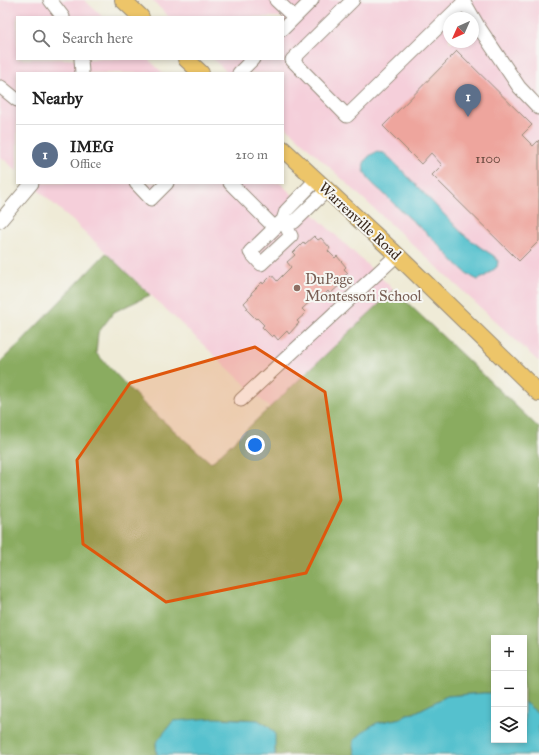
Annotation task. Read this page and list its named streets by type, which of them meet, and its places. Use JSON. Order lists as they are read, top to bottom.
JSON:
{
  "streets": {
    "main road": ["Warrenville Road"]
  },
  "places": ["DuPage Montessori School"],
  "house_numbers": ["1100"],
  "north": "bottom left",
  "page": {
    "search": "Search here",
    "heading": "Nearby",
    "pins": "1",
    "list": [
      {
        "mark": "1",
        "name": "IMEG",
        "note": "Office",
        "value": "210 m"
      }
    ],
    "map_buttons": ["+", "−"]
  }
}
